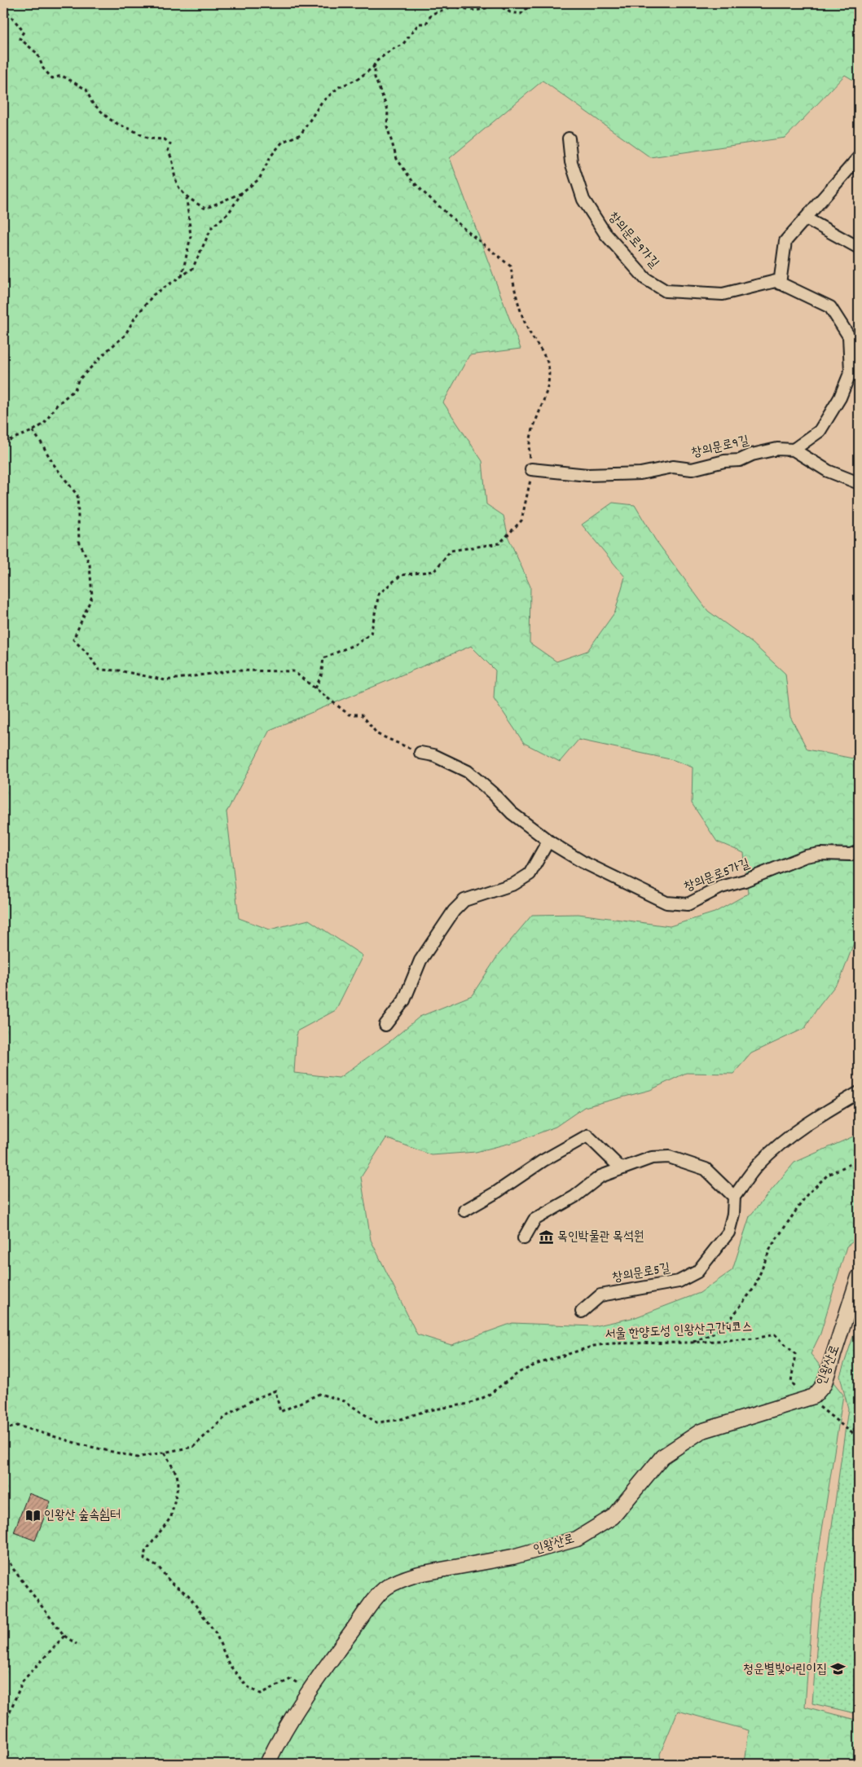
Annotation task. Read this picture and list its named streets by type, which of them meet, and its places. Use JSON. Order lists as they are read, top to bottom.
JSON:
{
  "streets": {
    "street": [
      "창의문로9가길",
      "창의문로9길",
      "창의문로5가길",
      "창의문로5길",
      "인왕산로"
    ],
    "path": ["서울 한양도성 인왕산구간4코스"]
  },
  "crossings": [
    ["창의문로9가길", "창의문로9길"],
    ["서울 한양도성 인왕산구간4코스", "인왕산로"]
  ],
  "places": {
    "museum": ["목인박물관 목석원"],
    "library": ["인왕산 숲속쉼터"],
    "school or university": ["청운별빛어린이집"]
  }
}
